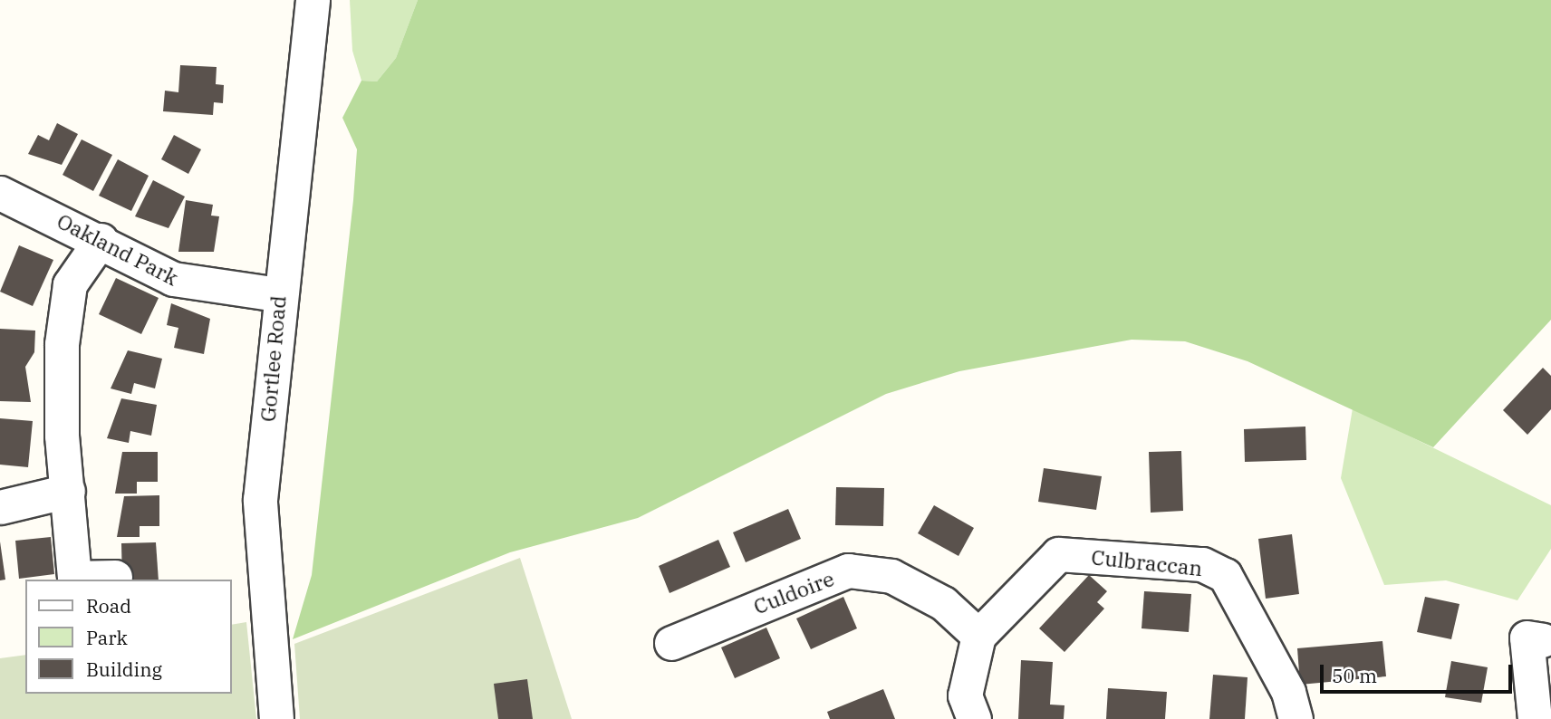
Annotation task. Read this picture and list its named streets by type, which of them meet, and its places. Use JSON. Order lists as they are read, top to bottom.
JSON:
{
  "streets": {
    "street": [
      "Oakland Park",
      "Gortlee Road",
      "Culbraccan",
      "Culdoire"
    ]
  },
  "crossings": [
    ["Oakland Park", "Gortlee Road"],
    ["Culbraccan", "Culdoire"]
  ],
  "legend": ["Road", "Park", "Building"],
  "scale_bar": "50 m"
}
